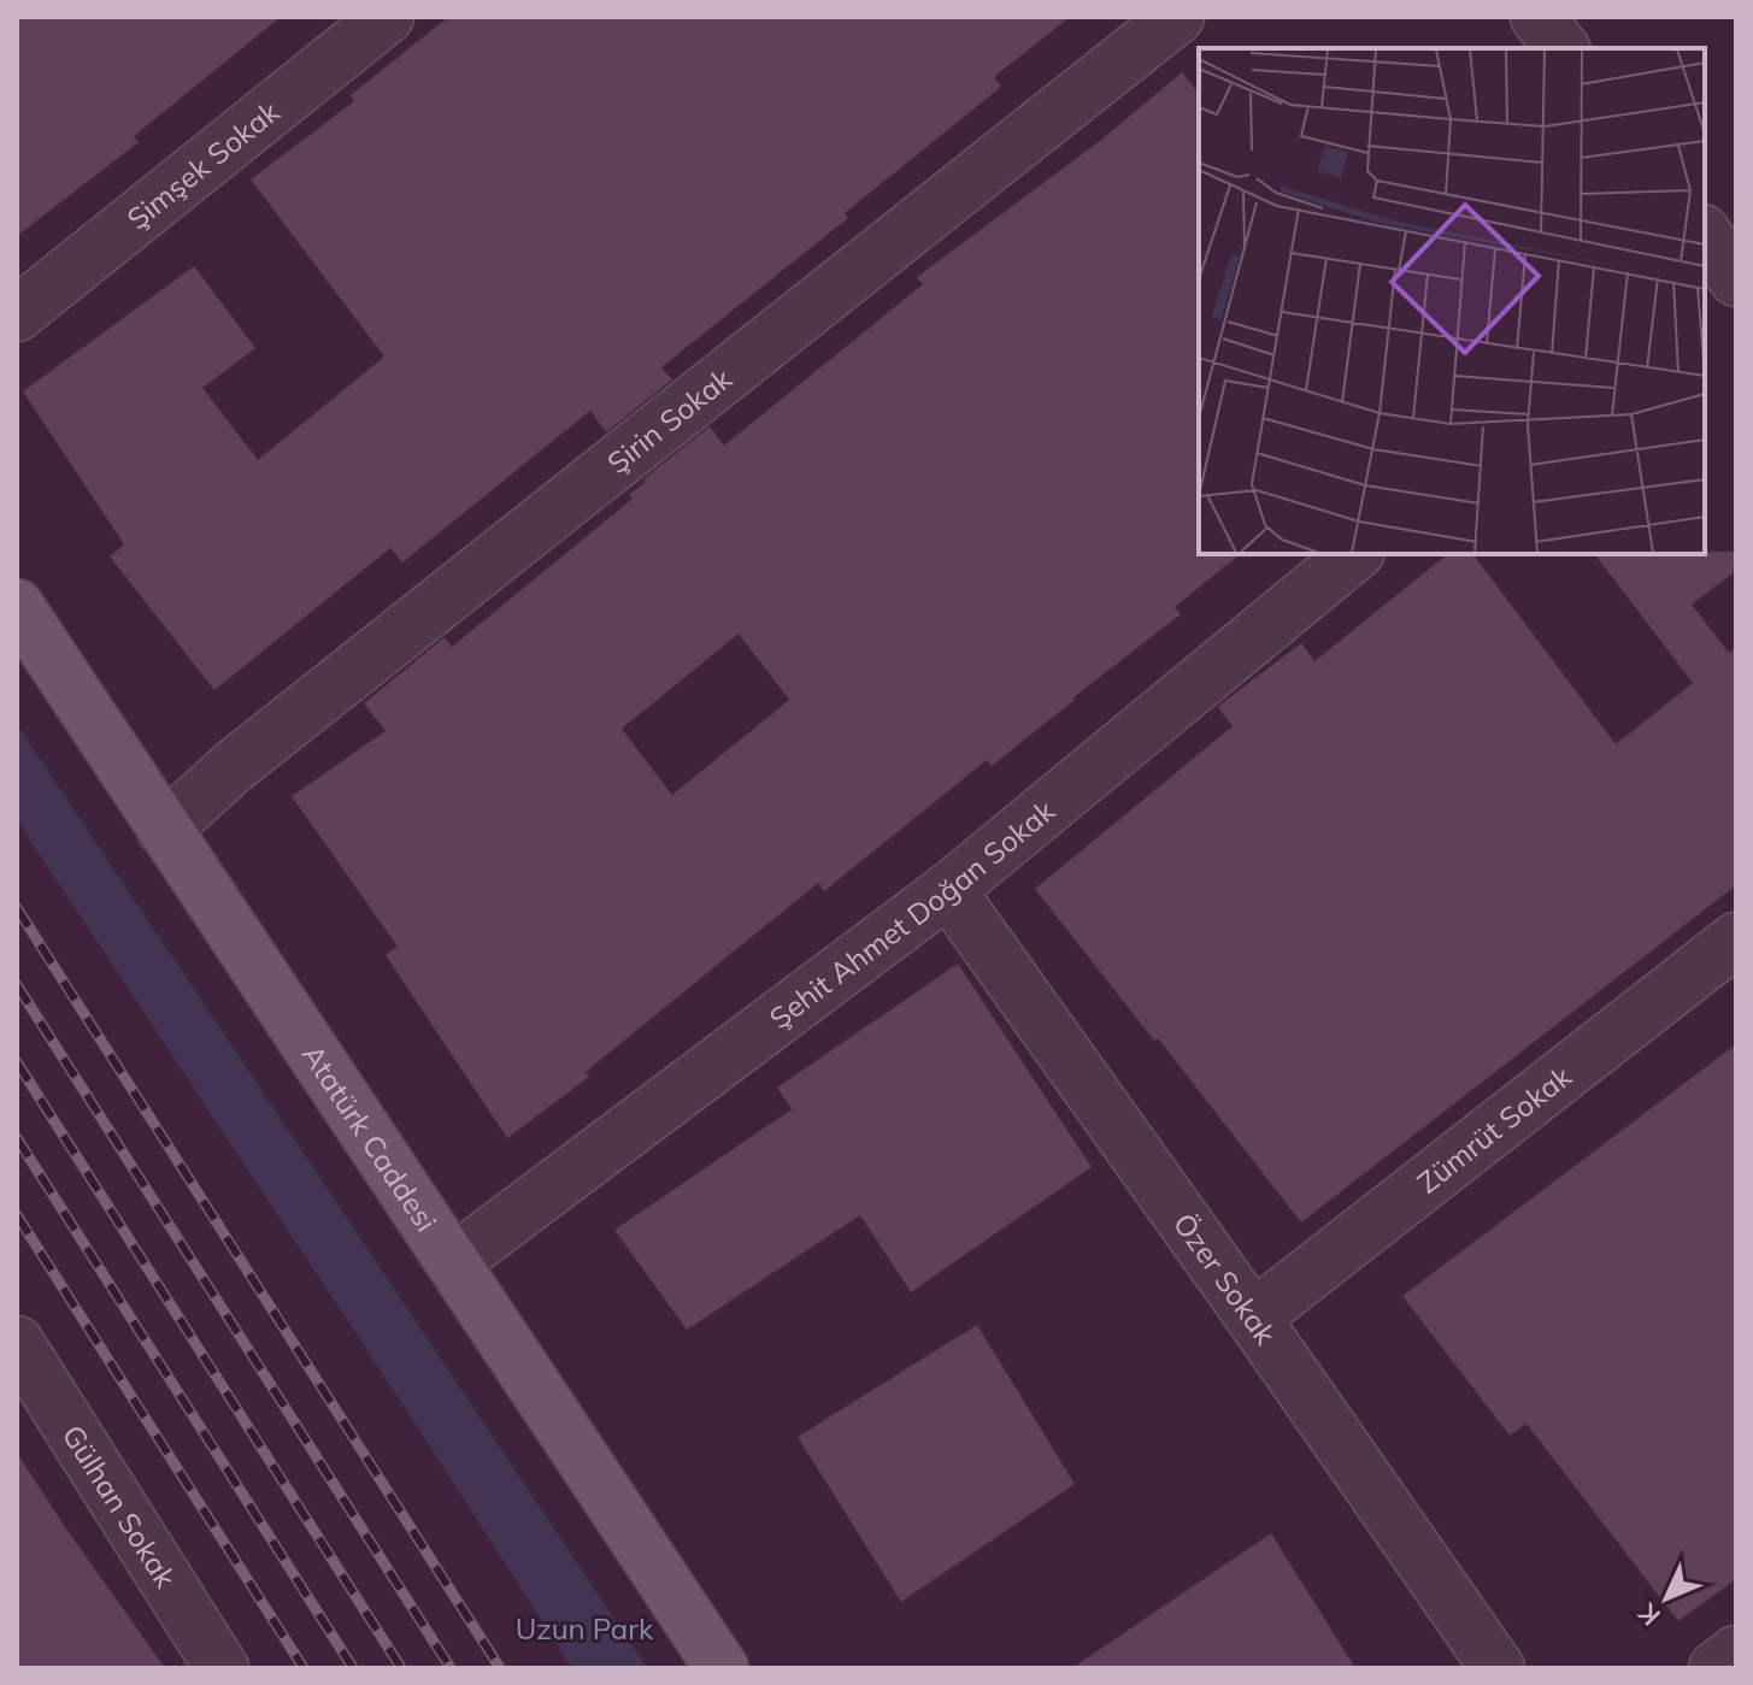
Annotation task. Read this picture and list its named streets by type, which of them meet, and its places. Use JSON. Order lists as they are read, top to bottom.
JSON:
{
  "streets": {
    "main road": ["Atatürk Caddesi"],
    "street": [
      "Şimşek Sokak",
      "Şirin Sokak",
      "Şehit Ahmet Doğan Sokak",
      "Zümrüt Sokak",
      "Özer Sokak",
      "Gülhan Sokak"
    ]
  },
  "crossings": [
    ["Şirin Sokak", "Atatürk Caddesi"],
    ["Şehit Ahmet Doğan Sokak", "Atatürk Caddesi"],
    ["Şehit Ahmet Doğan Sokak", "Özer Sokak"],
    ["Zümrüt Sokak", "Özer Sokak"]
  ],
  "parks": ["Uzun Park"],
  "north": "bottom left"
}
